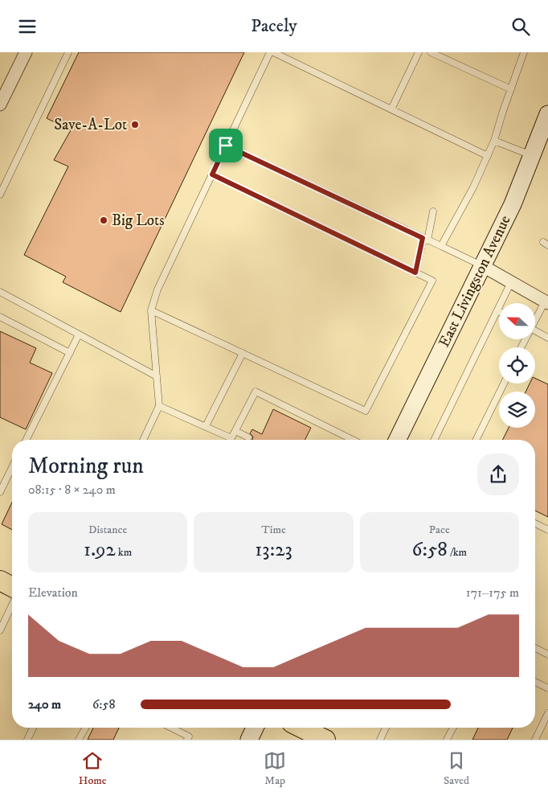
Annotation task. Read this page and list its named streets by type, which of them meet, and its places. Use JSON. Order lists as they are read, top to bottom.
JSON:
{
  "streets": {
    "main road": ["East Livingston Avenue"]
  },
  "places": ["Save-A-Lot", "Big Lots"],
  "north": "left",
  "page": {
    "header": "Pacely",
    "heading": ["Morning run", "08:15 · 8 × 240 m"],
    "stats": [
      ["Distance", "1.92 km"],
      ["Time", "13:23"],
      ["Pace", "6:58 /km"]
    ],
    "chart": ["Elevation", "171–175 m"],
    "list": [
      {
        "name": "240 m",
        "note": "6:58"
      }
    ],
    "tabs": ["Home", "Map", "Saved"]
  }
}
